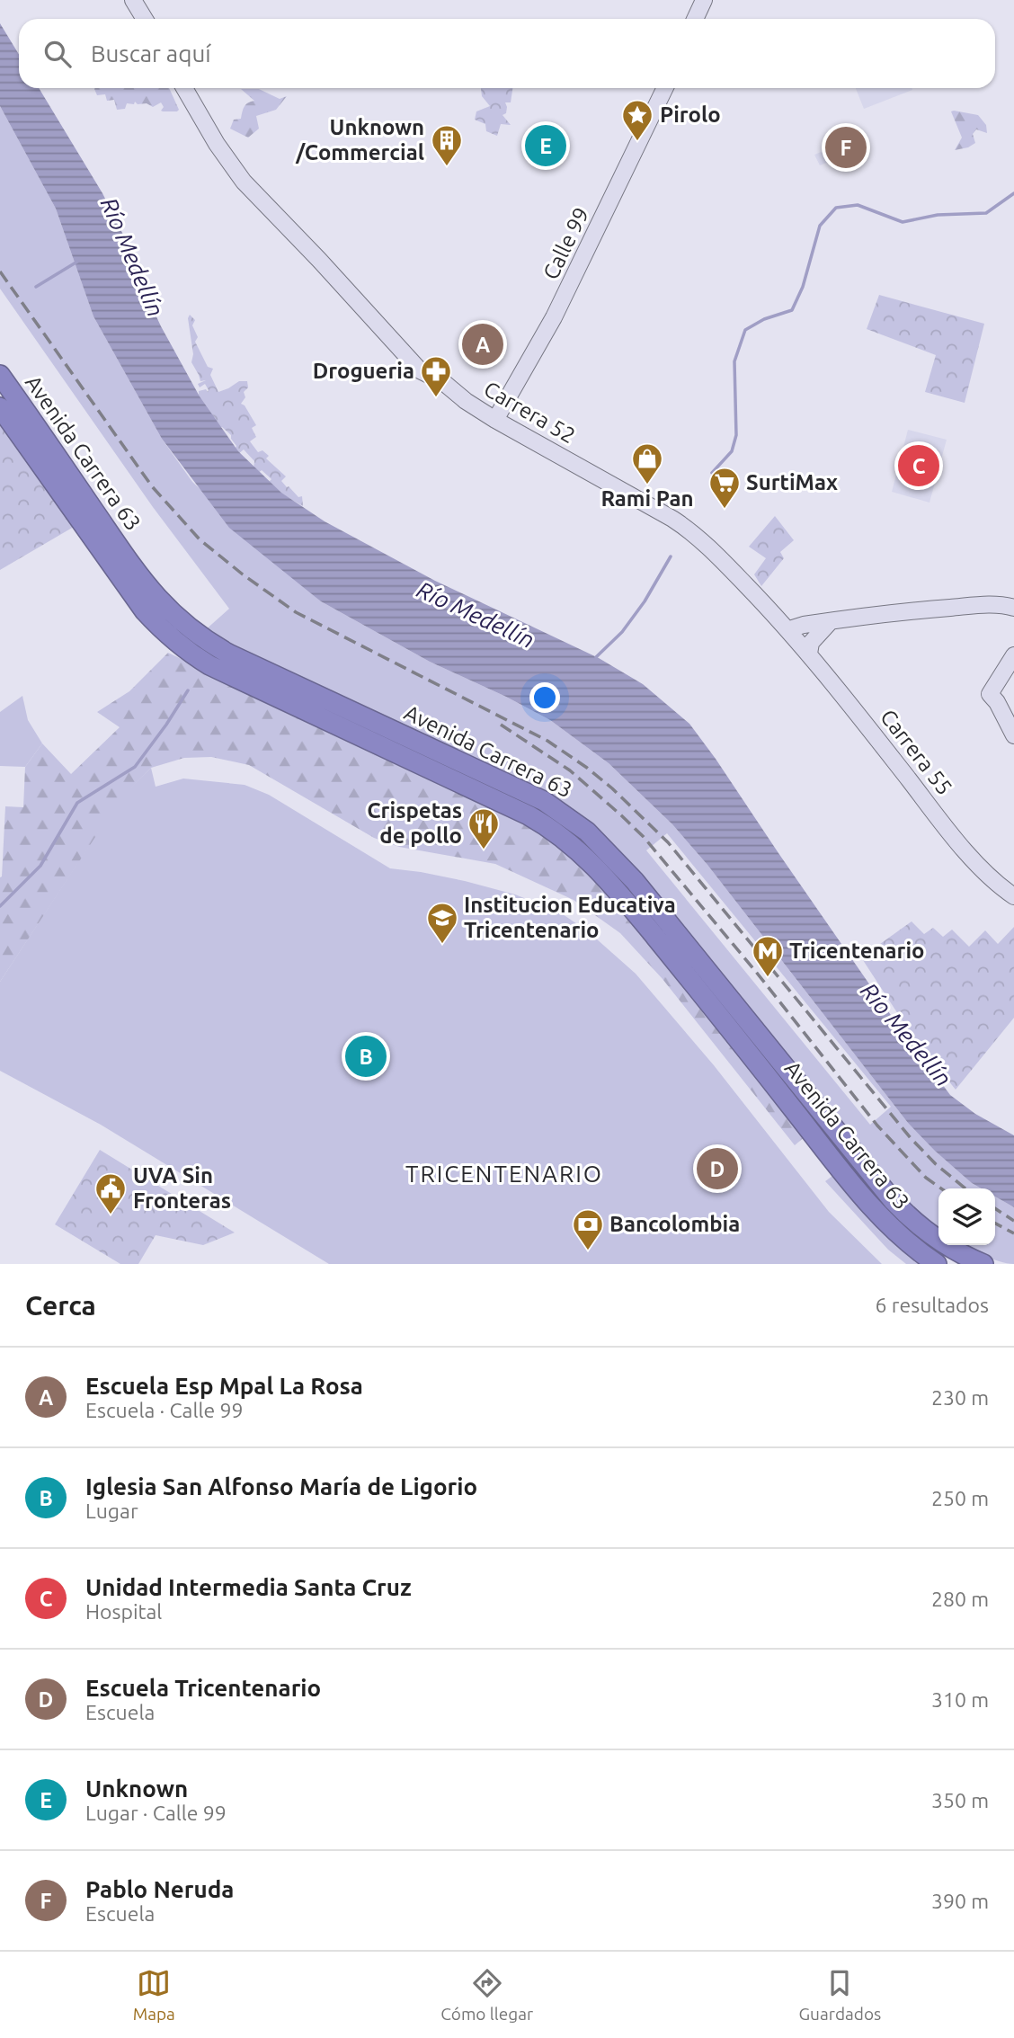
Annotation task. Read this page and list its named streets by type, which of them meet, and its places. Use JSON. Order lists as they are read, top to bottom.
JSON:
{
  "streets": {
    "highway": ["Avenida Carrera 63"],
    "main road": ["Calle 99", "Carrera 52", "Carrera 55"]
  },
  "crossings": [
    ["Calle 99", "Carrera 52"],
    ["Carrera 52", "Carrera 55"]
  ],
  "districts": ["TRICENTENARIO"],
  "water": ["Río Medellín"],
  "places": {
    "place": ["Pirolo"],
    "building": ["Unknown /Commercial"],
    "pharmacy": ["Drogueria"],
    "shop": ["Rami Pan"],
    "supermarket": ["SurtiMax"],
    "restaurant": ["Crispetas de pollo"],
    "school or university": ["Institucion Educativa Tricentenario"],
    "metro station": ["Tricentenario"],
    "public building": ["UVA Sin Fronteras"],
    "bank": ["Bancolombia"]
  },
  "page": {
    "search": "Buscar aquí",
    "pins": [
      "E",
      "F",
      "A",
      "C",
      "B",
      "D"
    ],
    "heading": ["Cerca", "6 resultados"],
    "list": [
      {
        "mark": "A",
        "name": "Escuela Esp Mpal La Rosa",
        "note": "Escuela · Calle 99",
        "value": "230 m"
      },
      {
        "mark": "B",
        "name": "Iglesia San Alfonso María de Ligorio",
        "note": "Lugar",
        "value": "250 m"
      },
      {
        "mark": "C",
        "name": "Unidad Intermedia Santa Cruz",
        "note": "Hospital",
        "value": "280 m"
      },
      {
        "mark": "D",
        "name": "Escuela Tricentenario",
        "note": "Escuela",
        "value": "310 m"
      },
      {
        "mark": "E",
        "name": "Unknown",
        "note": "Lugar · Calle 99",
        "value": "350 m"
      },
      {
        "mark": "F",
        "name": "Pablo Neruda",
        "note": "Escuela",
        "value": "390 m"
      }
    ],
    "nav": ["Mapa", "Cómo llegar", "Guardados"]
  }
}
